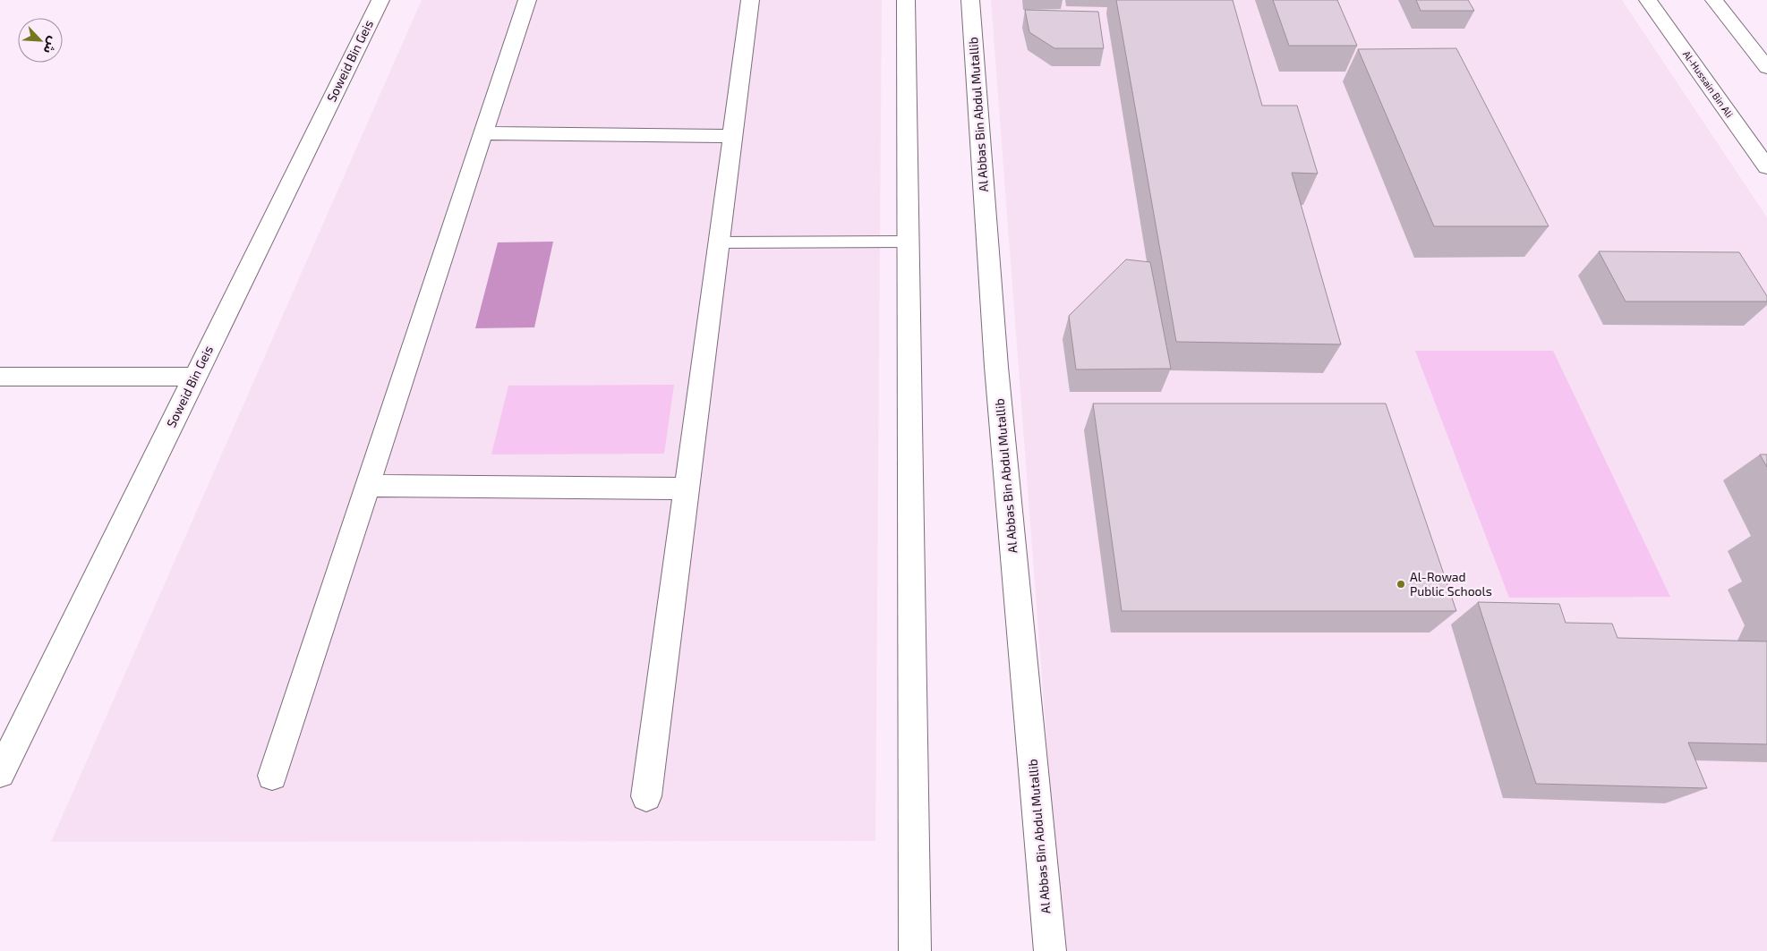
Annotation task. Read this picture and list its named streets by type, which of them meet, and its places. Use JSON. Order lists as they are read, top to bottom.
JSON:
{
  "streets": {
    "street": ["Soweid Bin Geis", "Al-Hussain Bin Ali", "Al Abbas Bin Abdul Mutallib"]
  },
  "places": ["Al-Rowad Public Schools"],
  "north": "bottom right"
}
